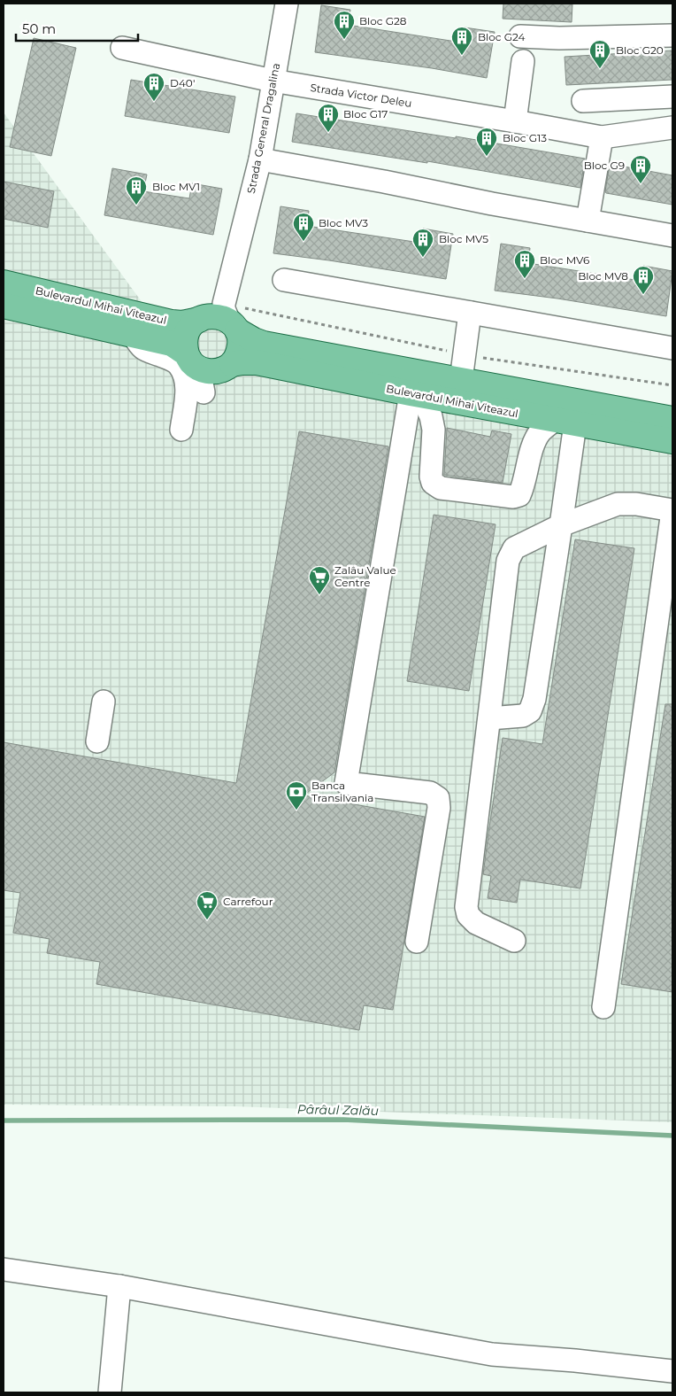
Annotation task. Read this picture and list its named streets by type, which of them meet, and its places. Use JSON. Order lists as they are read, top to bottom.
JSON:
{
  "streets": {
    "main road": ["Bulevardul Mihai Viteazul"],
    "street": ["Strada Victor Deleu", "Strada General Dragalina"]
  },
  "crossings": [
    ["Strada Victor Deleu", "Strada General Dragalina"],
    ["Strada General Dragalina", "Bulevardul Mihai Viteazul"]
  ],
  "water": ["Pârâul Zalău"],
  "places": {
    "building": [
      "Bloc G28",
      "Bloc G24",
      "Bloc G20",
      "D40'",
      "Bloc G17",
      "Bloc G13",
      "Bloc G9",
      "Bloc MV1",
      "Bloc MV3",
      "Bloc MV5",
      "Bloc MV6",
      "Bloc MV8"
    ],
    "supermarket": ["Zalău Value Centre", "Carrefour"],
    "bank": ["Banca Transilvania"]
  },
  "scale_bar": "50 m"
}
